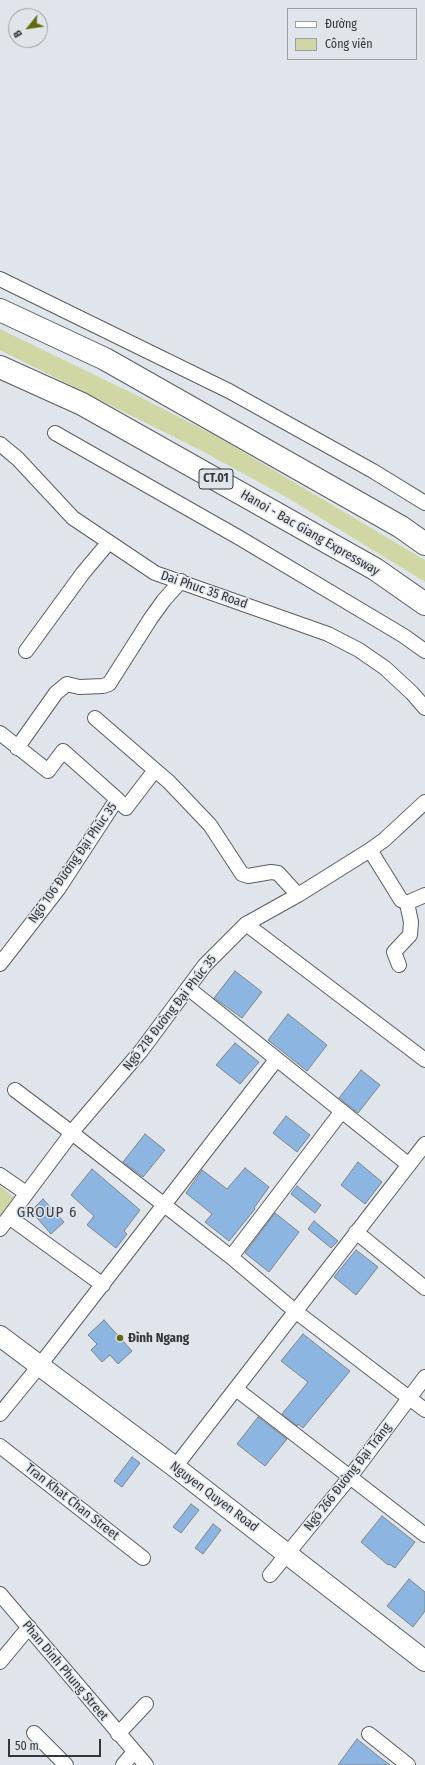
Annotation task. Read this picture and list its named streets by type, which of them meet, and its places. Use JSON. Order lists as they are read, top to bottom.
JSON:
{
  "streets": {
    "highway": ["CT.01", "Hanoi - Bac Giang Expressway"],
    "street": [
      "Dai Phuc 35 Road",
      "Ngõ 106 Đường Đại Phúc 35",
      "Ngõ 218 Đường Đại Phúc 35",
      "Ngõ 266 Đường Đại Tráng",
      "Nguyen Quyen Road",
      "Tran Khat Chan Street",
      "Phan Dinh Phung Street"
    ]
  },
  "crossings": [
    ["Ngõ 266 Đường Đại Tráng", "Nguyen Quyen Road"]
  ],
  "districts": ["GROUP 6"],
  "places": ["Đình Ngang"],
  "legend": ["Đường", "Công viên"],
  "scale_bar": "50 m",
  "north": "bottom left"
}
